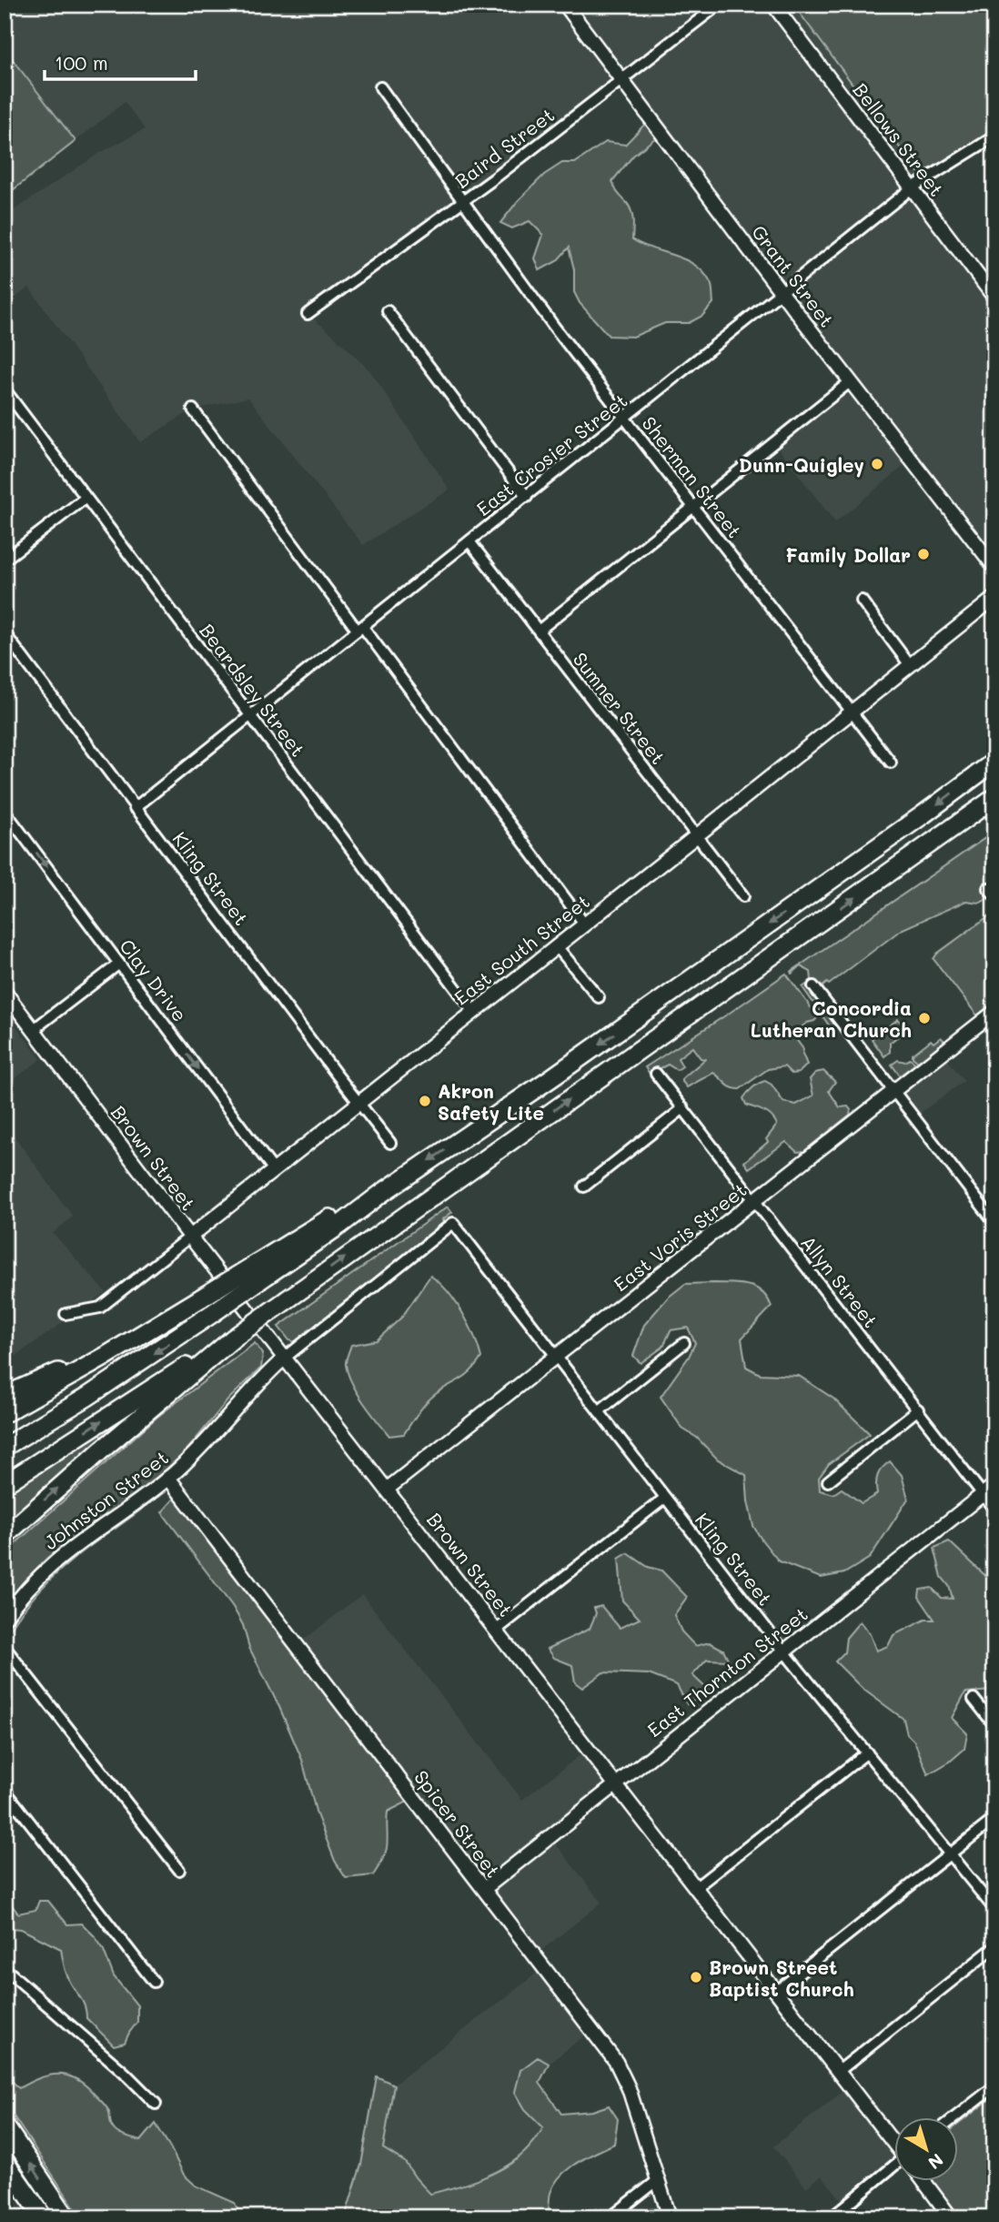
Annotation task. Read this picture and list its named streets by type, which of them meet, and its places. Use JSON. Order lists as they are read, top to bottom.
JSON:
{
  "streets": {
    "main road": [
      "Bellows Street",
      "Grant Street",
      "East South Street",
      "Brown Street",
      "East Voris Street",
      "Johnston Street",
      "East Thornton Street",
      "Spicer Street"
    ],
    "street": [
      "Baird Street",
      "East Crosier Street",
      "Sherman Street",
      "Beardsley Street",
      "Sumner Street",
      "Kling Street",
      "Clay Drive",
      "Allyn Street"
    ]
  },
  "crossings": [
    ["Bellows Street", "East Crosier Street"],
    ["Baird Street", "Grant Street"],
    ["Baird Street", "Sherman Street"],
    ["Grant Street", "East Crosier Street"],
    ["East Crosier Street", "Sherman Street"],
    ["East Crosier Street", "Beardsley Street"],
    ["East Crosier Street", "Sumner Street"],
    ["East Crosier Street", "Kling Street"],
    ["Sherman Street", "East South Street"],
    ["Beardsley Street", "East South Street"],
    ["Sumner Street", "East South Street"],
    ["Kling Street", "East South Street"],
    ["Kling Street", "Brown Street"],
    ["Kling Street", "East Voris Street"],
    ["Kling Street", "Johnston Street"],
    ["Kling Street", "East Thornton Street"],
    ["East South Street", "Clay Drive"],
    ["East South Street", "Brown Street"],
    ["Brown Street", "East Voris Street"],
    ["Brown Street", "Johnston Street"],
    ["Brown Street", "East Thornton Street"],
    ["East Voris Street", "Allyn Street"],
    ["Allyn Street", "East Thornton Street"],
    ["Johnston Street", "Spicer Street"],
    ["East Thornton Street", "Spicer Street"]
  ],
  "one_way": ["Clay Drive"],
  "places": [
    "Dunn-Quigley",
    "Family Dollar",
    "Concordia Lutheran Church",
    "Akron Safety Lite",
    "Brown Street Baptist Church"
  ],
  "scale_bar": "100 m",
  "north": "bottom right"
}
